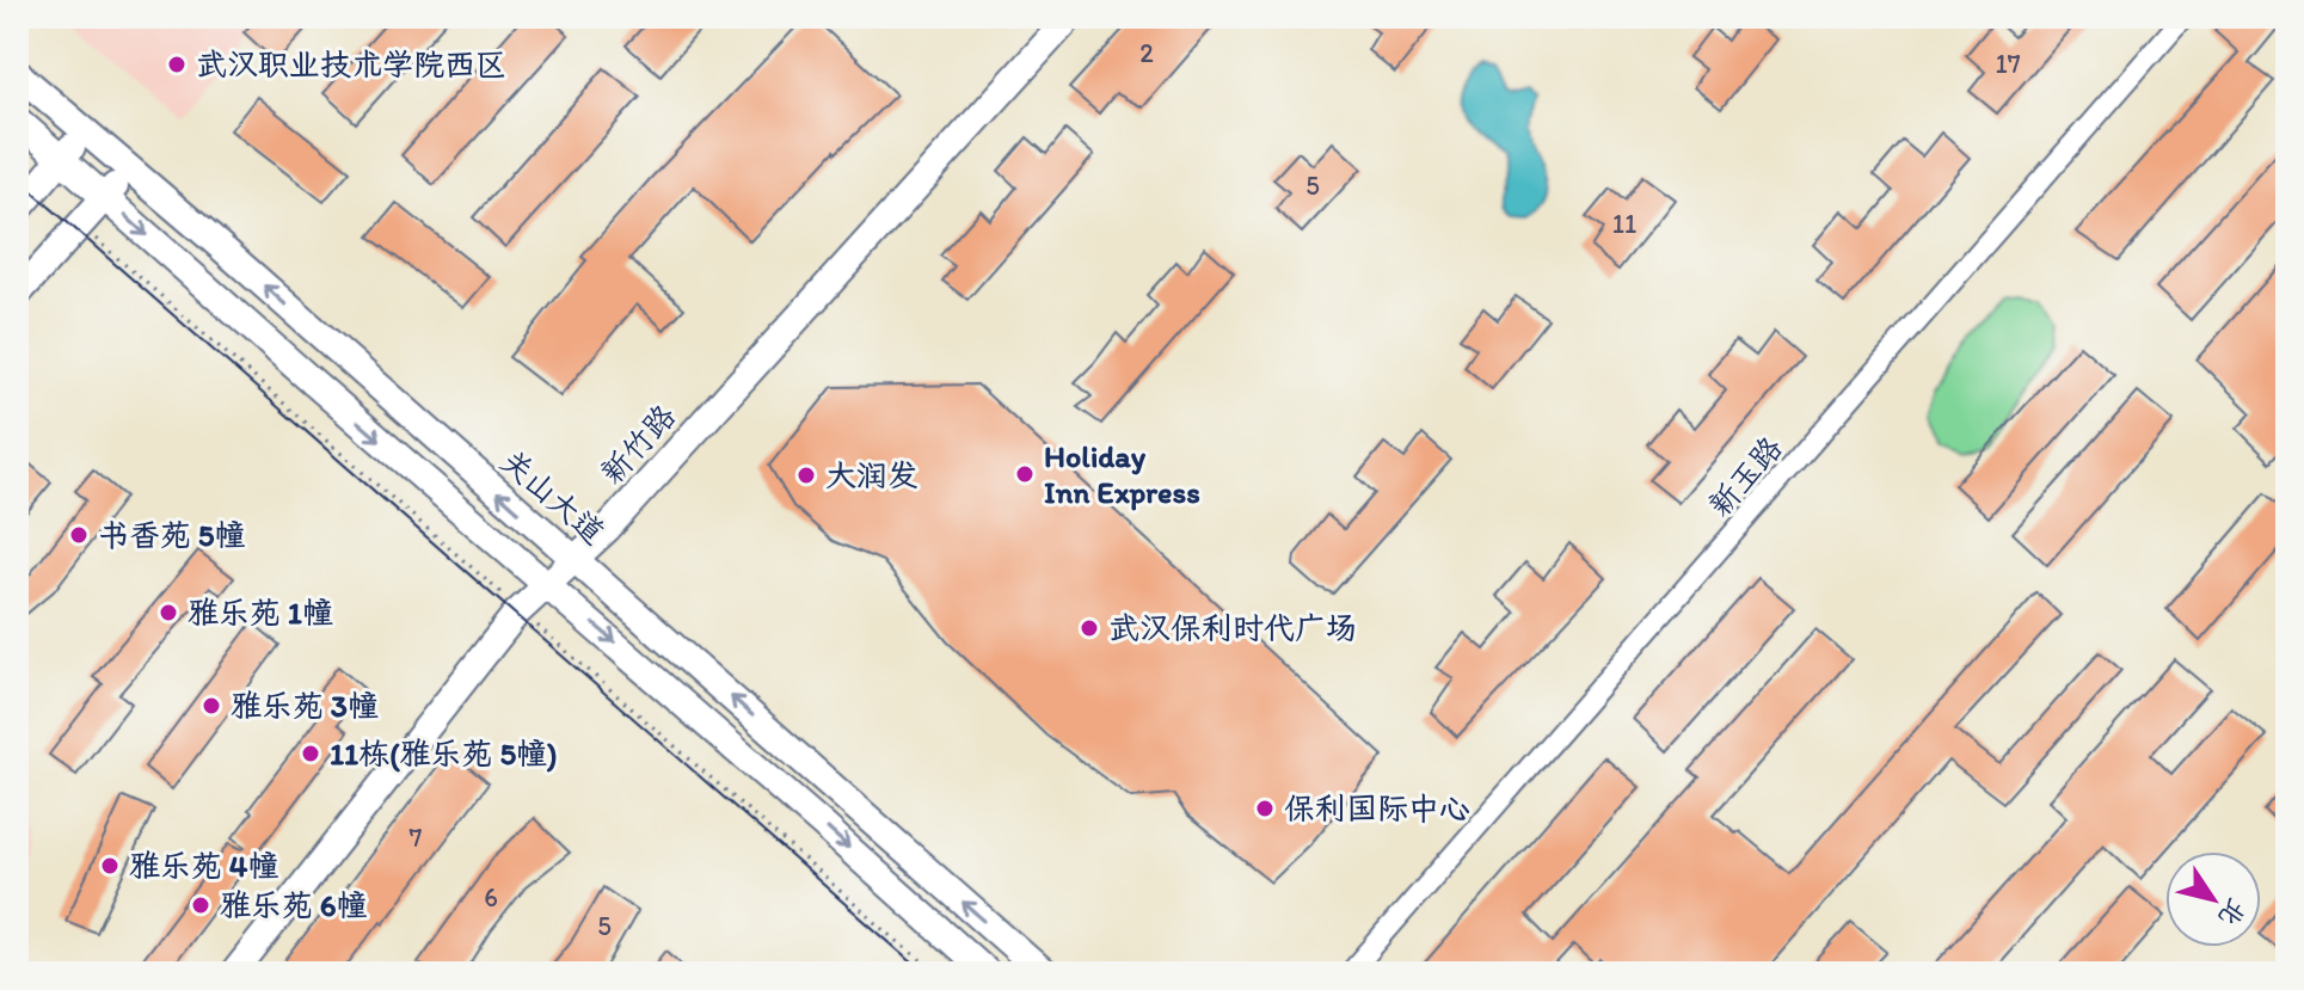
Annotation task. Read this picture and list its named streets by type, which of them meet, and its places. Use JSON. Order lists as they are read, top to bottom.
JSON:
{
  "streets": {
    "main road": ["新竹路", "关山大道"],
    "street": ["新玉路"]
  },
  "crossings": [
    ["新竹路", "关山大道"]
  ],
  "places": [
    "武汉职业技术学院西区",
    "Holiday Inn Express",
    "大润发",
    "书香苑 5幢",
    "雅乐苑 1幢",
    "武汉保利时代广场",
    "雅乐苑 3幢",
    "11栋(雅乐苑 5幢)",
    "保利国际中心",
    "雅乐苑 4幢",
    "雅乐苑 6幢"
  ],
  "house_numbers": [
    "2",
    "17",
    "5",
    "11",
    "7",
    "6",
    "5"
  ],
  "north": "bottom right"
}
